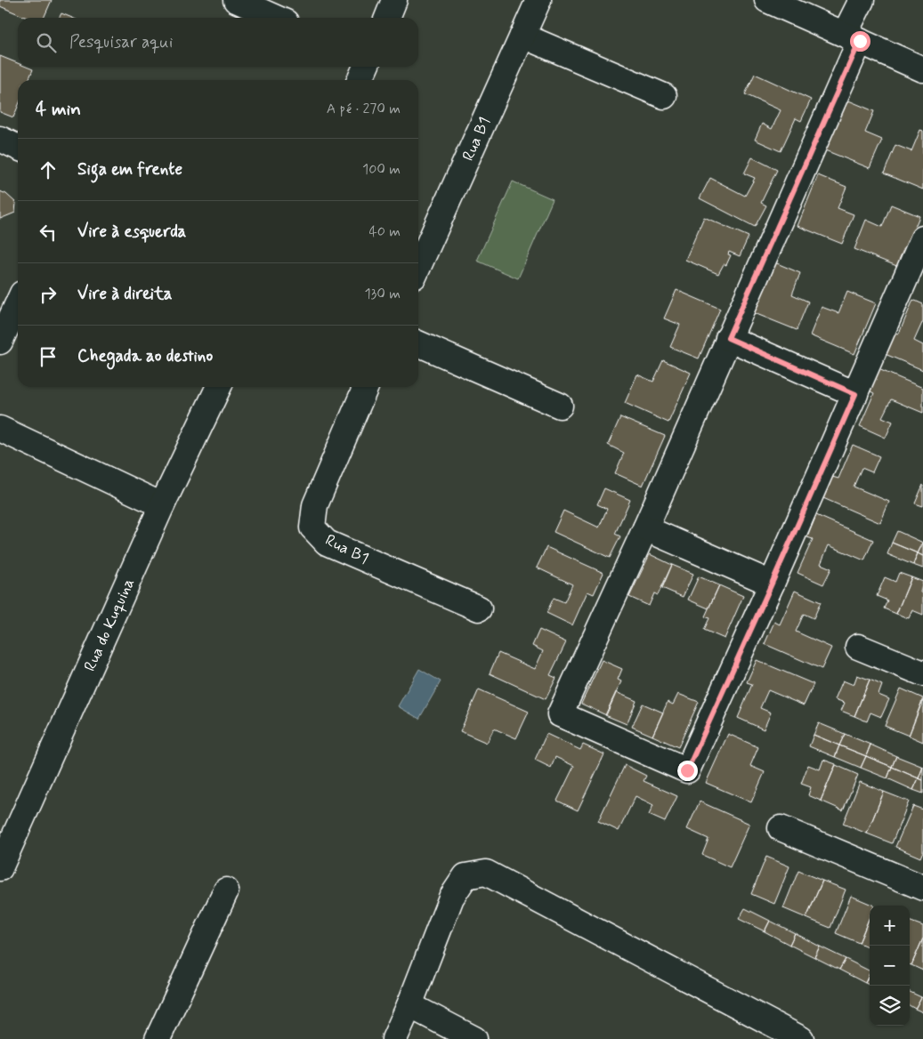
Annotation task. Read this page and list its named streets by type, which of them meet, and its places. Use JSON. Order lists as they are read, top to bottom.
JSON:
{
  "streets": {
    "street": ["Rua B1", "Rua do Kuquina"]
  },
  "page": {
    "search": "Pesquisar aqui",
    "heading": ["4 min", "A pé · 270 m"],
    "list": [
      ["Siga em frente", "100 m"],
      ["Vire à esquerda", "40 m"],
      ["Vire à direita", "130 m"],
      "Chegada ao destino"
    ],
    "map_buttons": ["+", "−"]
  }
}
